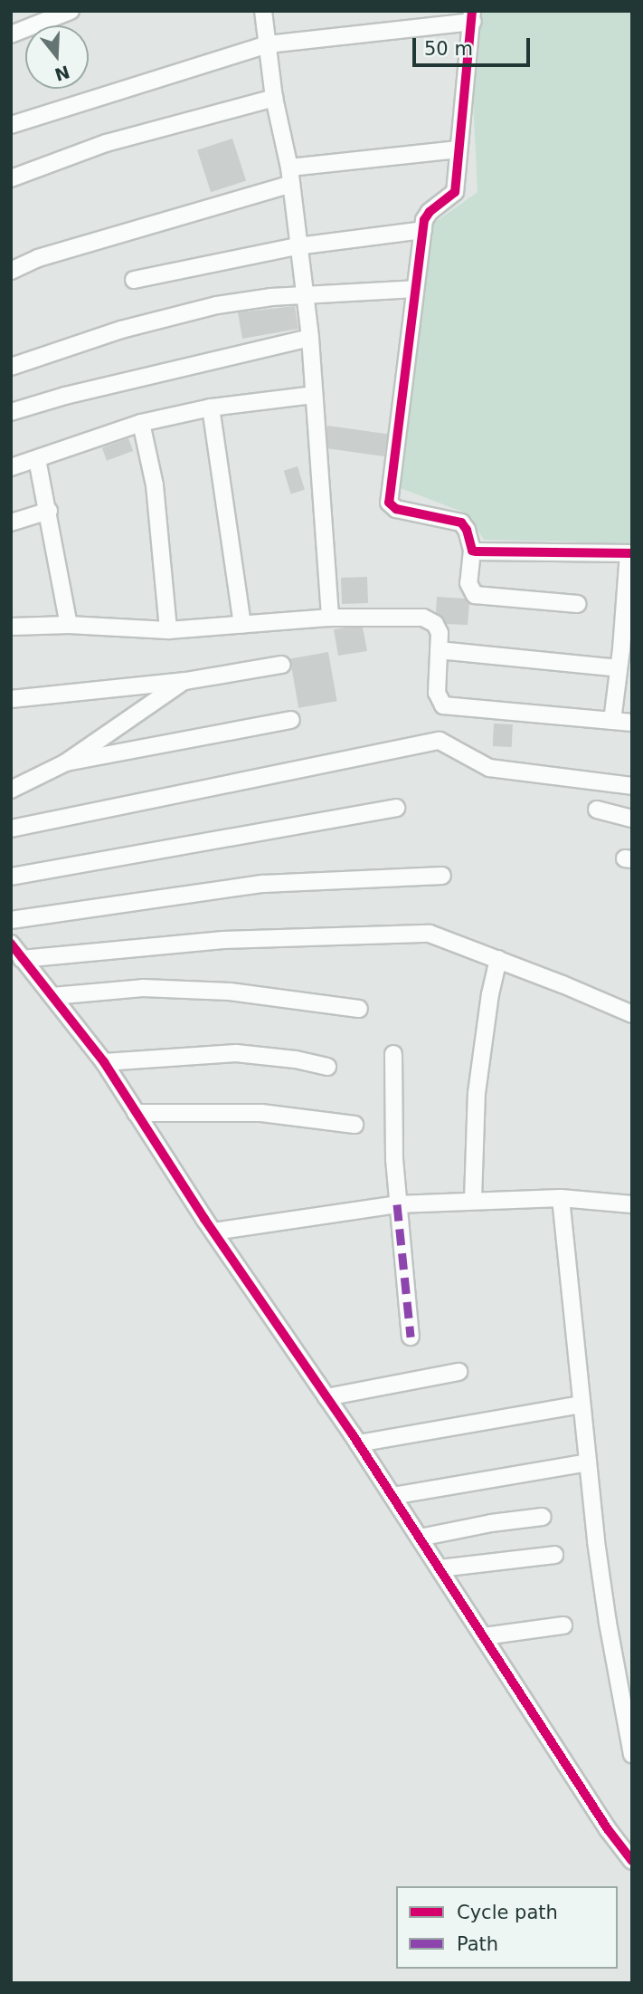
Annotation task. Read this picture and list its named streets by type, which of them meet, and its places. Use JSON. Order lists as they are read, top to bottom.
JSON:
{
  "legend": ["Cycle path", "Path"],
  "scale_bar": "50 m",
  "north": "bottom"
}
